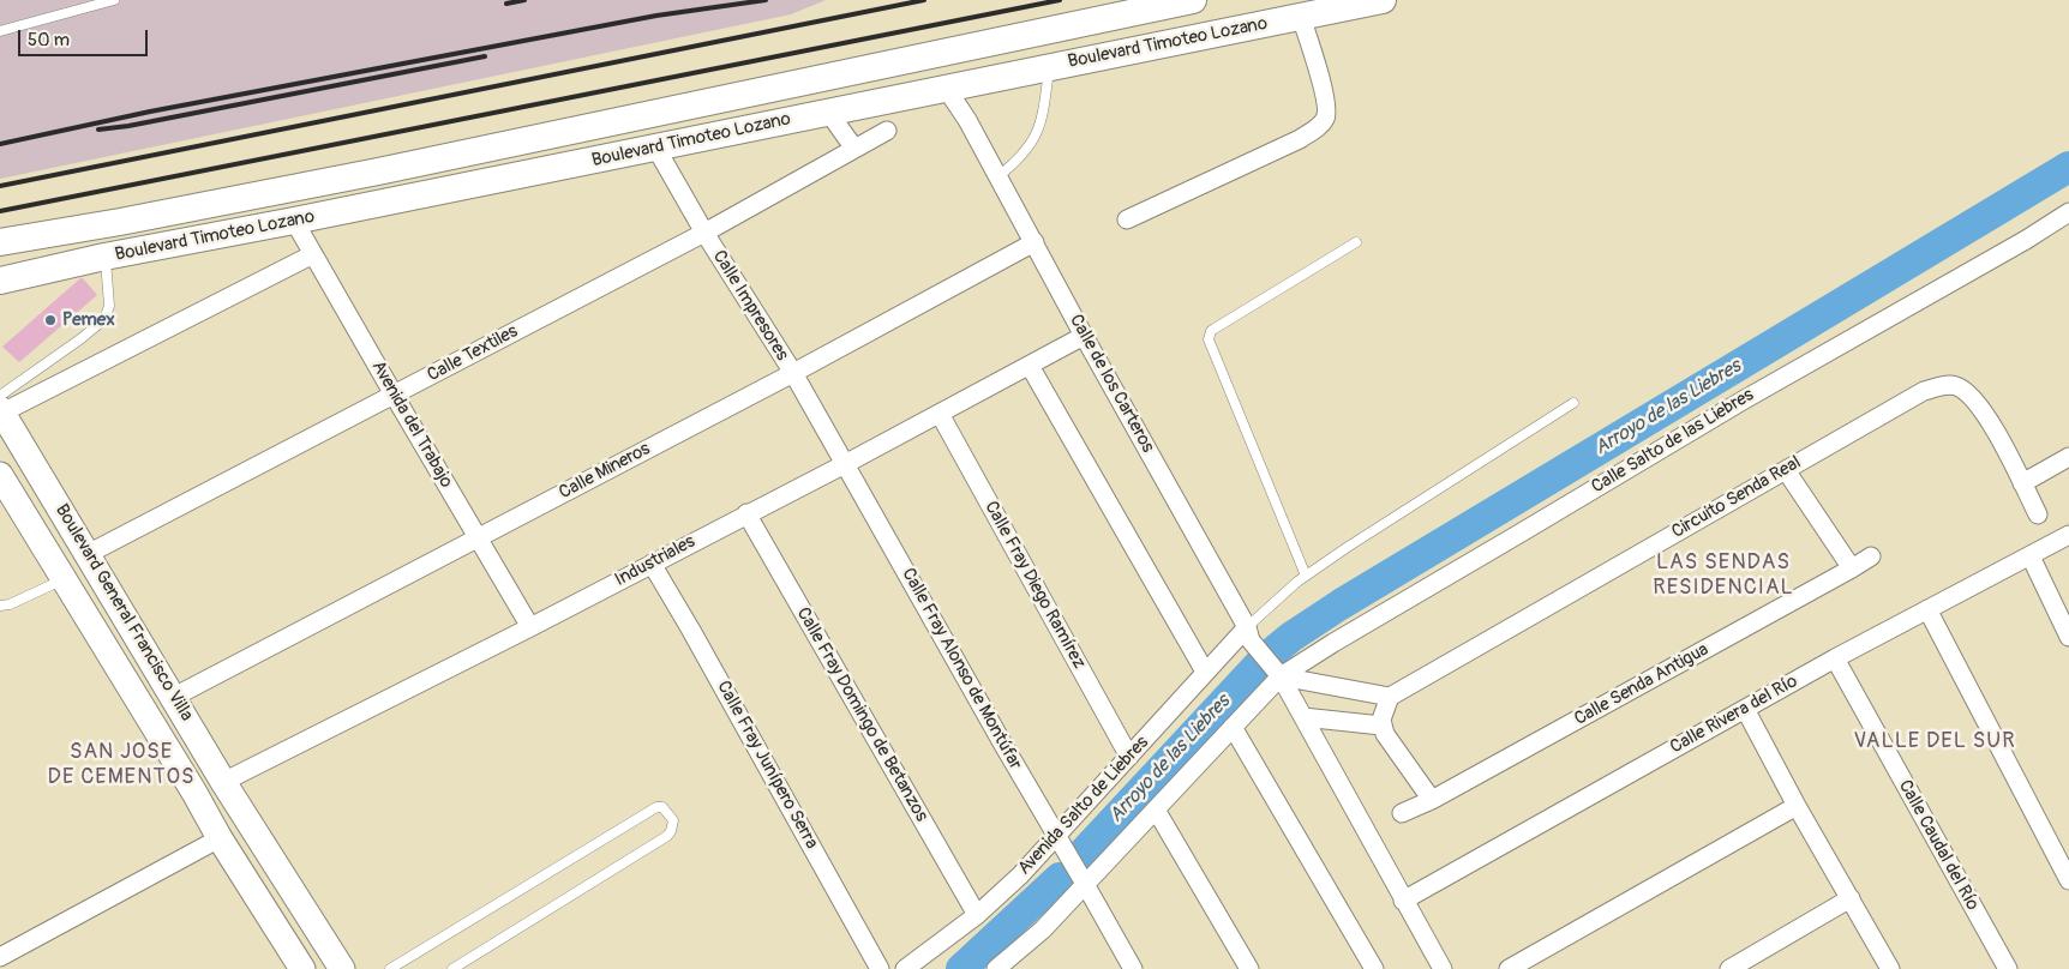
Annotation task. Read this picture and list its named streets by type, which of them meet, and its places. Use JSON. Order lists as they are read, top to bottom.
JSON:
{
  "streets": {
    "main road": ["Boulevard Timoteo Lozano", "Boulevard General Francisco Villa"],
    "street": [
      "Calle Impresores",
      "Calle Textiles",
      "Calle de los Carteros",
      "Avenida del Trabajo",
      "Calle Salto de las Liebres",
      "Calle Mineros",
      "Circuito Senda Real",
      "Industriales",
      "Calle Fray Diego Ramírez",
      "Calle Fray Alonso de Montúfar",
      "Calle Senda Antigua",
      "Calle Fray Domingo de Betanzos",
      "Calle Rivera del Río",
      "Calle Fray Junípero Serra",
      "Avenida Salto de Liebres",
      "Calle Caudal del Río"
    ]
  },
  "crossings": [
    ["Boulevard Timoteo Lozano", "Calle Impresores"],
    ["Boulevard Timoteo Lozano", "Calle de los Carteros"],
    ["Boulevard Timoteo Lozano", "Avenida del Trabajo"],
    ["Calle Impresores", "Calle Textiles"],
    ["Calle Impresores", "Calle Mineros"],
    ["Calle Impresores", "Industriales"],
    ["Calle Impresores", "Calle Fray Alonso de Montúfar"],
    ["Calle Textiles", "Avenida del Trabajo"],
    ["Calle Textiles", "Boulevard General Francisco Villa"],
    ["Calle de los Carteros", "Calle Salto de las Liebres"],
    ["Calle de los Carteros", "Calle Mineros"],
    ["Calle de los Carteros", "Industriales"],
    ["Calle de los Carteros", "Calle Rivera del Río"],
    ["Calle de los Carteros", "Avenida Salto de Liebres"],
    ["Avenida del Trabajo", "Calle Mineros"],
    ["Avenida del Trabajo", "Industriales"],
    ["Calle Mineros", "Boulevard General Francisco Villa"],
    ["Industriales", "Calle Fray Diego Ramírez"],
    ["Industriales", "Boulevard General Francisco Villa"],
    ["Industriales", "Calle Fray Alonso de Montúfar"],
    ["Industriales", "Calle Fray Domingo de Betanzos"],
    ["Industriales", "Calle Fray Junípero Serra"],
    ["Calle Fray Diego Ramírez", "Avenida Salto de Liebres"],
    ["Calle Fray Alonso de Montúfar", "Avenida Salto de Liebres"],
    ["Calle Fray Domingo de Betanzos", "Avenida Salto de Liebres"],
    ["Calle Rivera del Río", "Calle Caudal del Río"]
  ],
  "districts": ["LAS SENDAS RESIDENCIAL", "VALLE DEL SUR", "SAN JOSE DE CEMENTOS"],
  "water": ["Arroyo de las Liebres"],
  "places": ["Pemex"],
  "scale_bar": "50 m"
}
